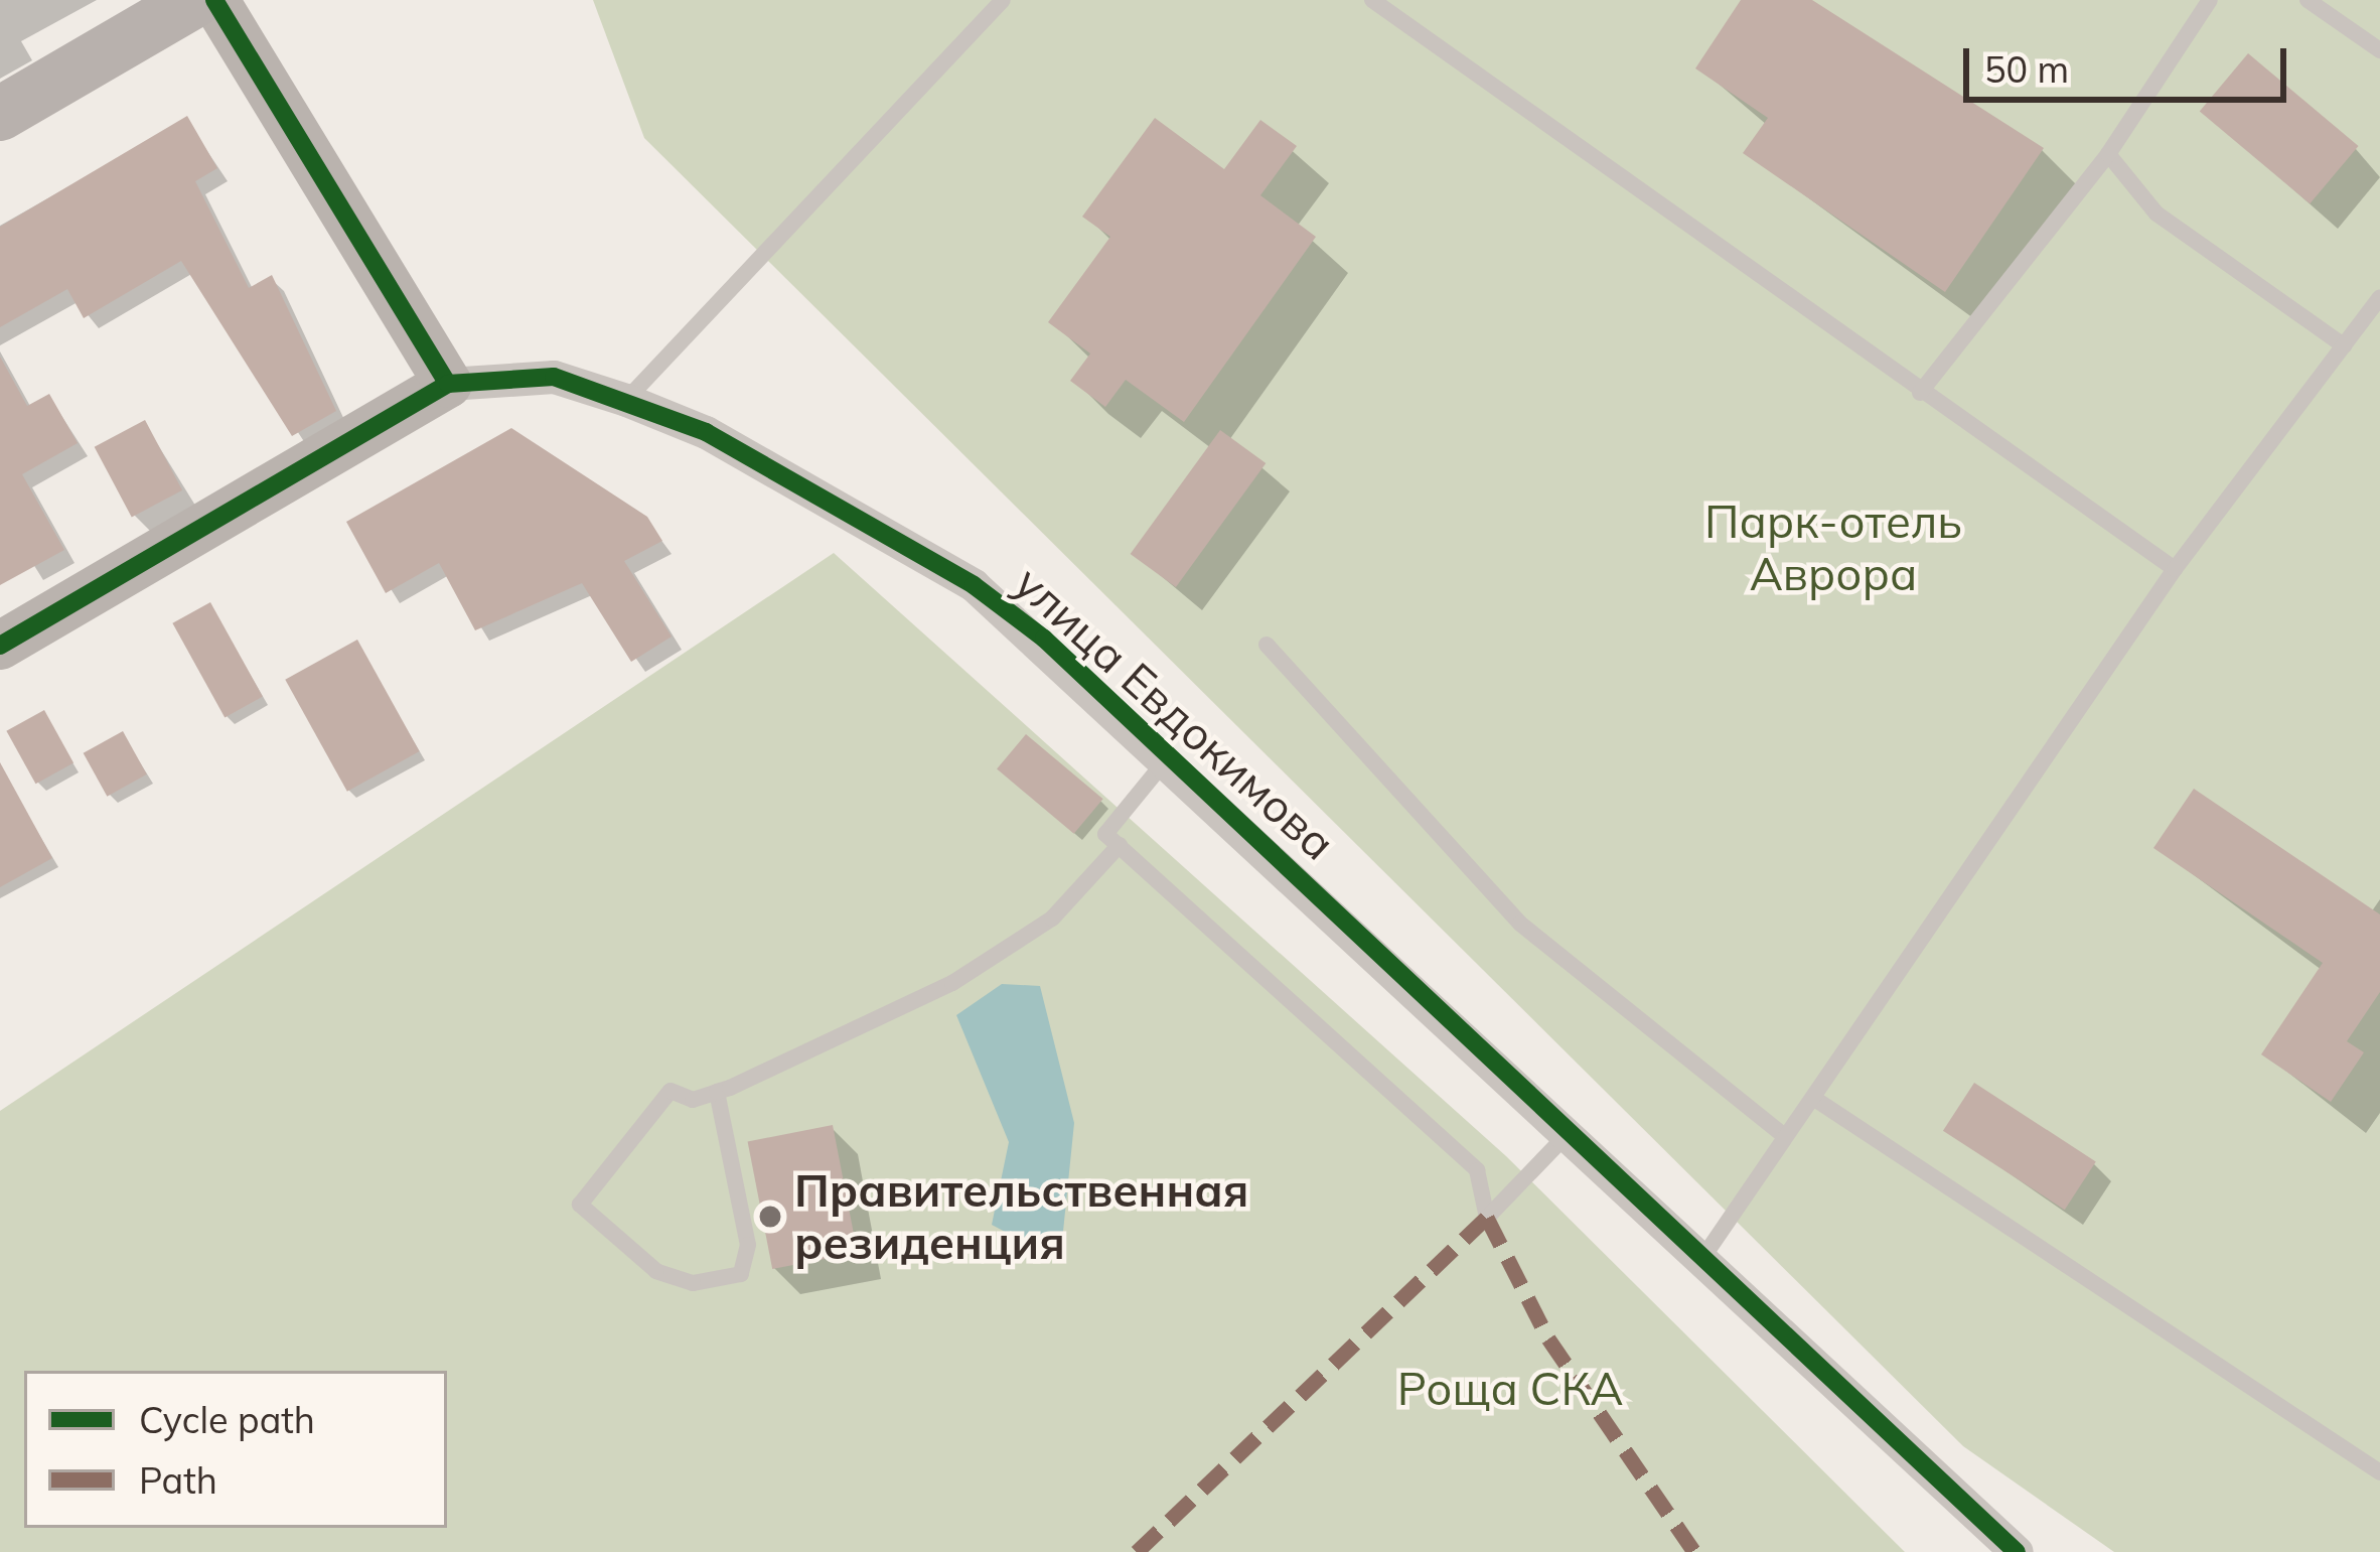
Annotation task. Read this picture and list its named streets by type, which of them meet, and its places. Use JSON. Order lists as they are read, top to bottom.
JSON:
{
  "streets": {
    "street": ["улица Евдокимова"]
  },
  "parks": ["Парк-отель Аврора", "Роща СКА"],
  "places": ["Правительственная резиденция"],
  "legend": ["Cycle path", "Path"],
  "scale_bar": "50 m"
}
